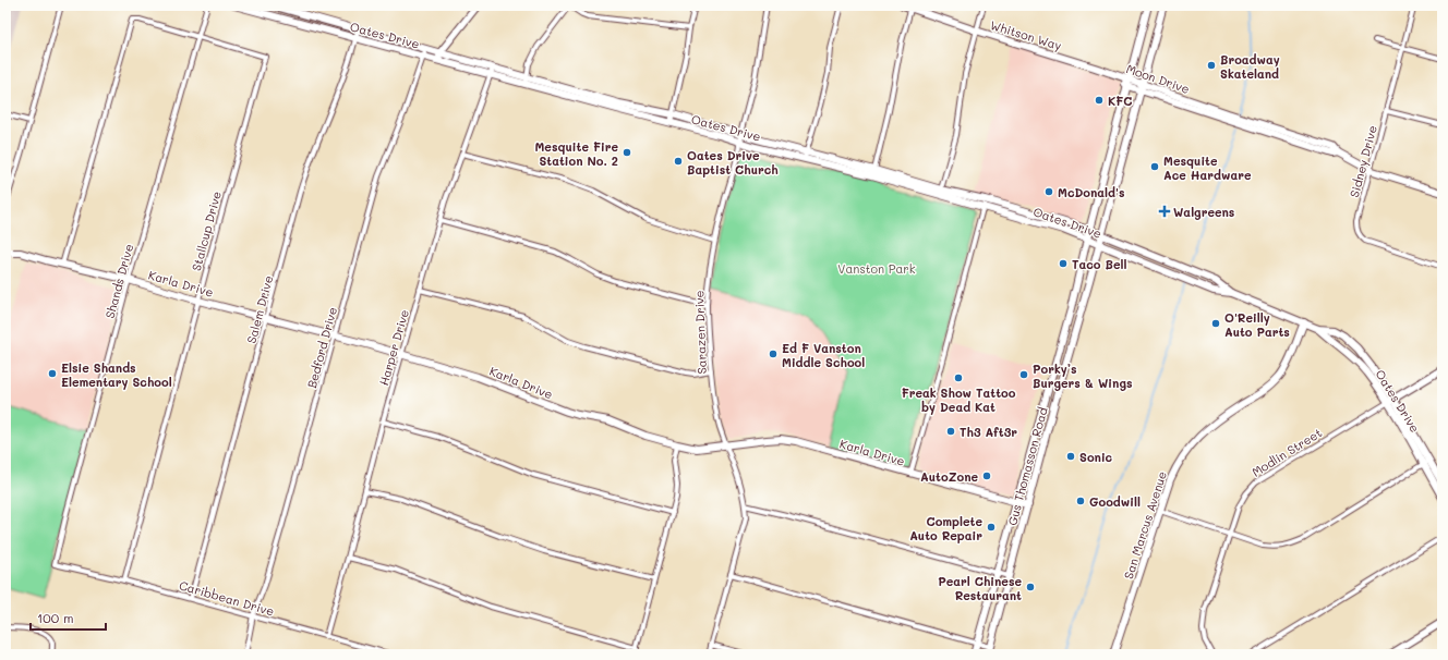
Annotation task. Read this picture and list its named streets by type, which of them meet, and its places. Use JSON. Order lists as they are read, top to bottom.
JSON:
{
  "streets": {
    "main road": [
      "Oates Drive",
      "Whitson Way",
      "Moon Drive",
      "Karla Drive",
      "Modlin Street",
      "Gus Thomasson Road",
      "San Marcus Avenue"
    ],
    "street": [
      "Sidney Drive",
      "Stallcup Drive",
      "Shands Drive",
      "Salem Drive",
      "Sarazen Drive",
      "Bedford Drive",
      "Harper Drive",
      "Caribbean Drive"
    ]
  },
  "crossings": [
    ["Oates Drive", "Salem Drive"],
    ["Oates Drive", "Sarazen Drive"],
    ["Oates Drive", "Bedford Drive"],
    ["Oates Drive", "Harper Drive"],
    ["Oates Drive", "Modlin Street"],
    ["Oates Drive", "Gus Thomasson Road"],
    ["Oates Drive", "San Marcus Avenue"],
    ["Whitson Way", "Moon Drive"],
    ["Moon Drive", "Sidney Drive"],
    ["Moon Drive", "Gus Thomasson Road"],
    ["Stallcup Drive", "Shands Drive"],
    ["Stallcup Drive", "Karla Drive"],
    ["Stallcup Drive", "Caribbean Drive"],
    ["Shands Drive", "Karla Drive"],
    ["Shands Drive", "Caribbean Drive"],
    ["Karla Drive", "Salem Drive"],
    ["Karla Drive", "Sarazen Drive"],
    ["Karla Drive", "Bedford Drive"],
    ["Karla Drive", "Harper Drive"],
    ["Karla Drive", "Gus Thomasson Road"],
    ["Salem Drive", "Caribbean Drive"],
    ["Bedford Drive", "Caribbean Drive"],
    ["Harper Drive", "Caribbean Drive"]
  ],
  "parks": ["Vanston Park"],
  "places": {
    "other": [
      "Broadway Skateland",
      "KFC",
      "Mesquite Fire Station No. 2",
      "Oates Drive Baptist Church",
      "Mesquite Ace Hardware",
      "McDonald's",
      "Taco Bell",
      "O'Reilly Auto Parts",
      "Ed F Vanston Middle School",
      "Elsie Shands Elementary School",
      "Porky’s Burgers & Wings",
      "Freak Show Tattoo by Dead Kat",
      "Th3 Aft3r",
      "Sonic",
      "AutoZone",
      "Goodwill",
      "Complete Auto Repair",
      "Pearl Chinese Restaurant"
    ],
    "health": ["Walgreens"]
  },
  "scale_bar": "100 m"
}
